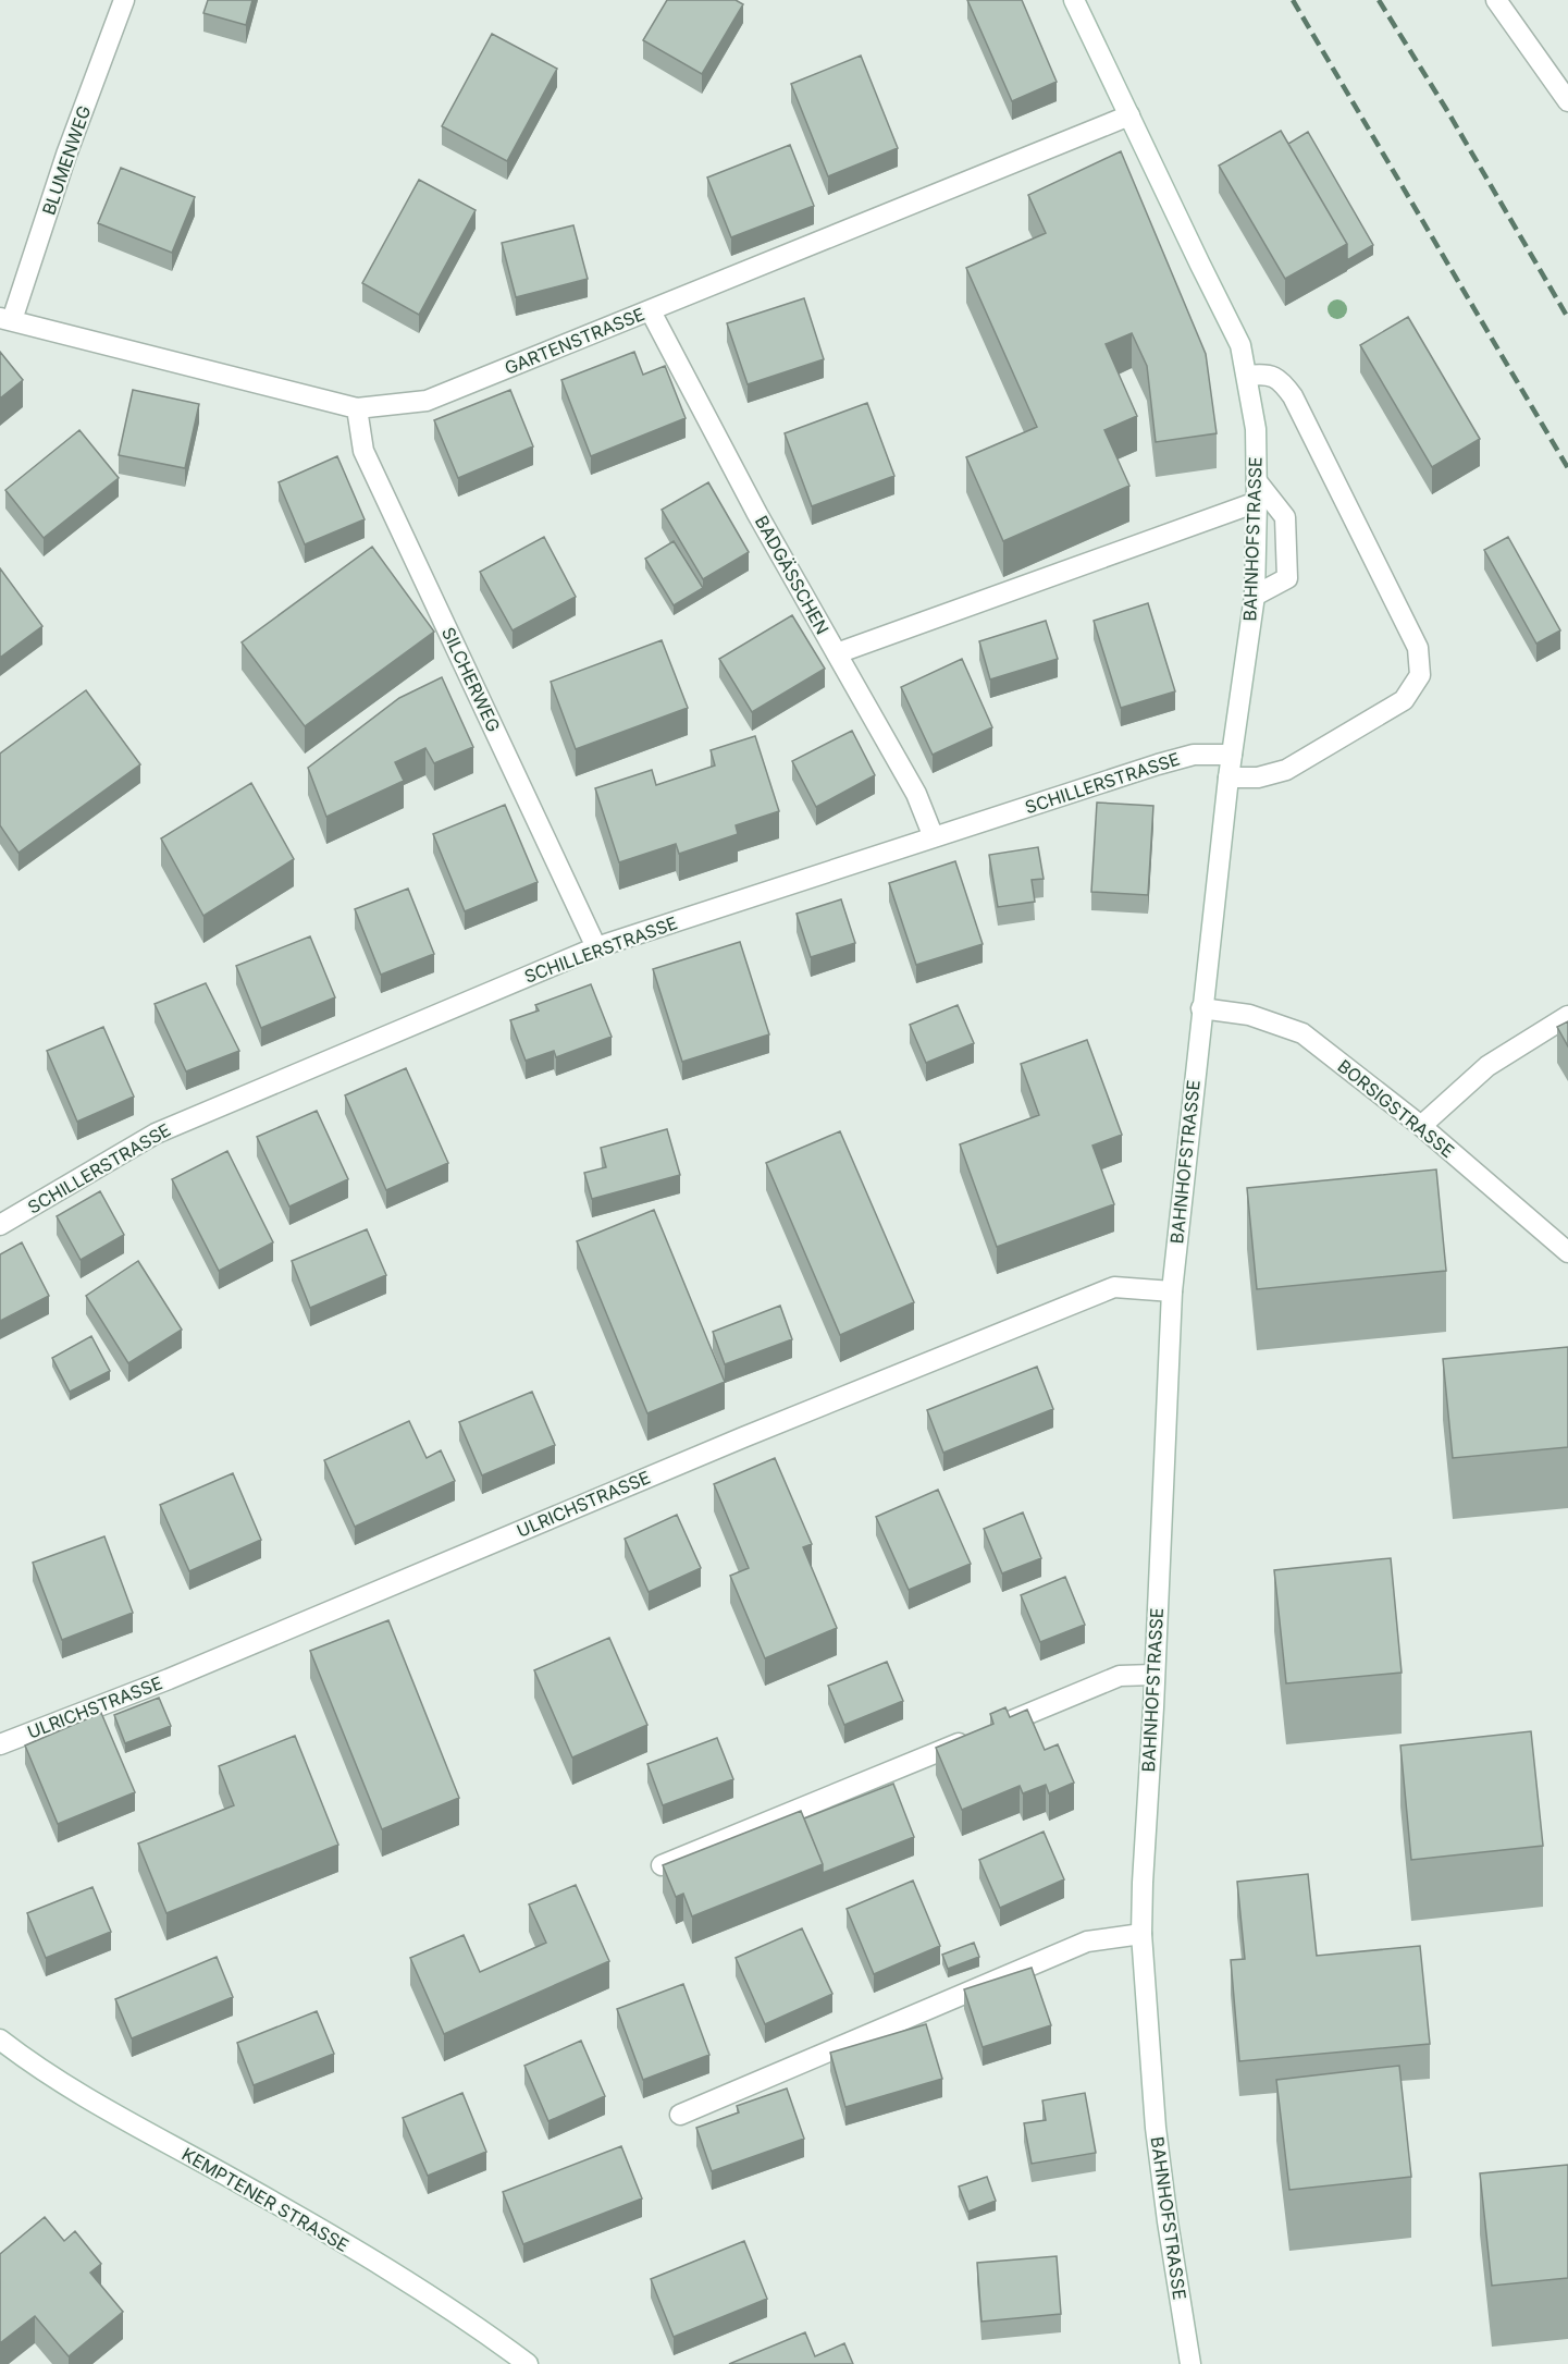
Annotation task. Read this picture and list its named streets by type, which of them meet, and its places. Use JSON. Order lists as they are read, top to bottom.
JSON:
{
  "streets": {
    "street": [
      "BLUMENWEG",
      "GARTENSTRASSE",
      "BAHNHOFSTRASSE",
      "BADGÄSSCHEN",
      "SILCHERWEG",
      "SCHILLERSTRASSE",
      "BORSIGSTRASSE",
      "ULRICHSTRASSE",
      "KEMPTENER STRASSE"
    ]
  },
  "crossings": [
    ["BLUMENWEG", "GARTENSTRASSE"],
    ["GARTENSTRASSE", "BAHNHOFSTRASSE"],
    ["GARTENSTRASSE", "BADGÄSSCHEN"],
    ["GARTENSTRASSE", "SILCHERWEG"],
    ["BAHNHOFSTRASSE", "SCHILLERSTRASSE"],
    ["BAHNHOFSTRASSE", "BORSIGSTRASSE"],
    ["BAHNHOFSTRASSE", "ULRICHSTRASSE"],
    ["BADGÄSSCHEN", "SCHILLERSTRASSE"],
    ["SILCHERWEG", "SCHILLERSTRASSE"]
  ]
}
